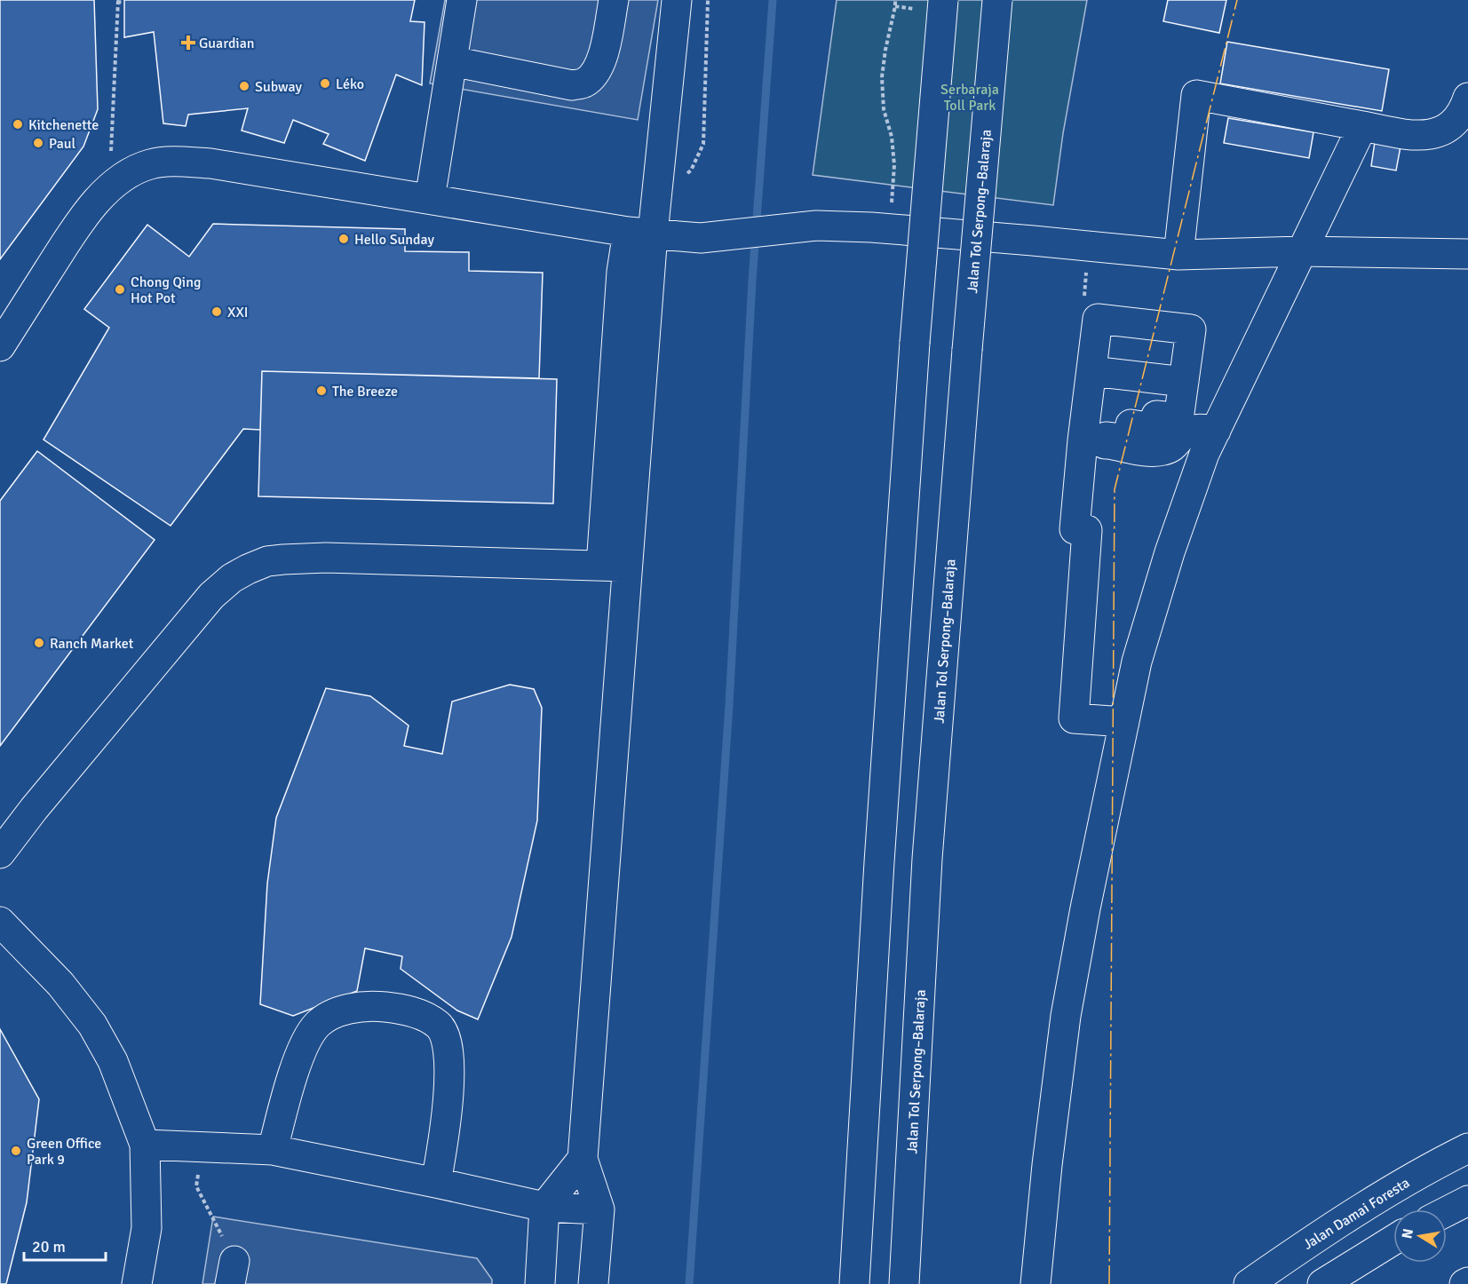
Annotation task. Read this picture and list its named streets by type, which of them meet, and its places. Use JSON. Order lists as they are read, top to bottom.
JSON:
{
  "streets": {
    "main road": ["Jalan Tol Serpong–Balaraja", "Jalan Damai Foresta"]
  },
  "parks": ["Serbaraja Toll Park"],
  "places": {
    "health": ["Guardian"],
    "other": [
      "Léko",
      "Subway",
      "Kitchenette",
      "Paul",
      "Hello Sunday",
      "Chong Qing Hot Pot",
      "XXI",
      "The Breeze",
      "Ranch Market",
      "Green Office Park 9"
    ]
  },
  "scale_bar": "20 m",
  "north": "left"
}
